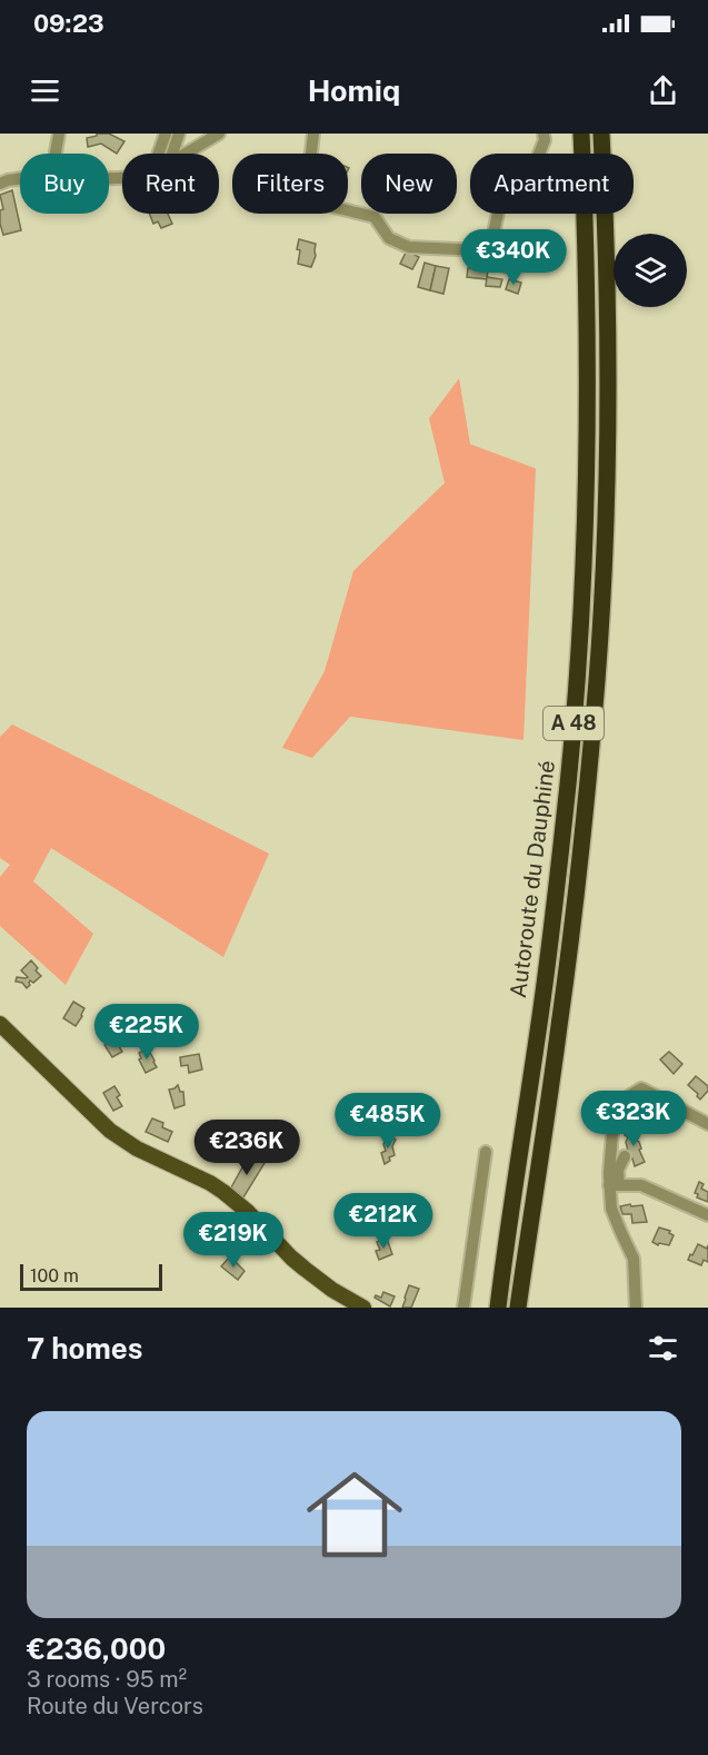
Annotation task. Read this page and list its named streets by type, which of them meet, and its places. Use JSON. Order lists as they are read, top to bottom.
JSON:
{
  "streets": {
    "highway": ["A 48", "Autoroute du Dauphiné"]
  },
  "scale_bar": "100 m",
  "page": {
    "status": "09:23",
    "header": "Homiq",
    "chip": [
      "Buy",
      "Rent",
      "Filters",
      "New",
      "Apartment"
    ],
    "price": [
      "€340K",
      "€225K",
      "€323K",
      "€485K",
      "€236K",
      "€212K",
      "€219K"
    ],
    "scale": "100 m",
    "heading": "7 homes",
    "list": [
      {
        "name": "€236,000",
        "note": "3 rooms · 95 m² · Route du Vercors"
      }
    ]
  }
}
